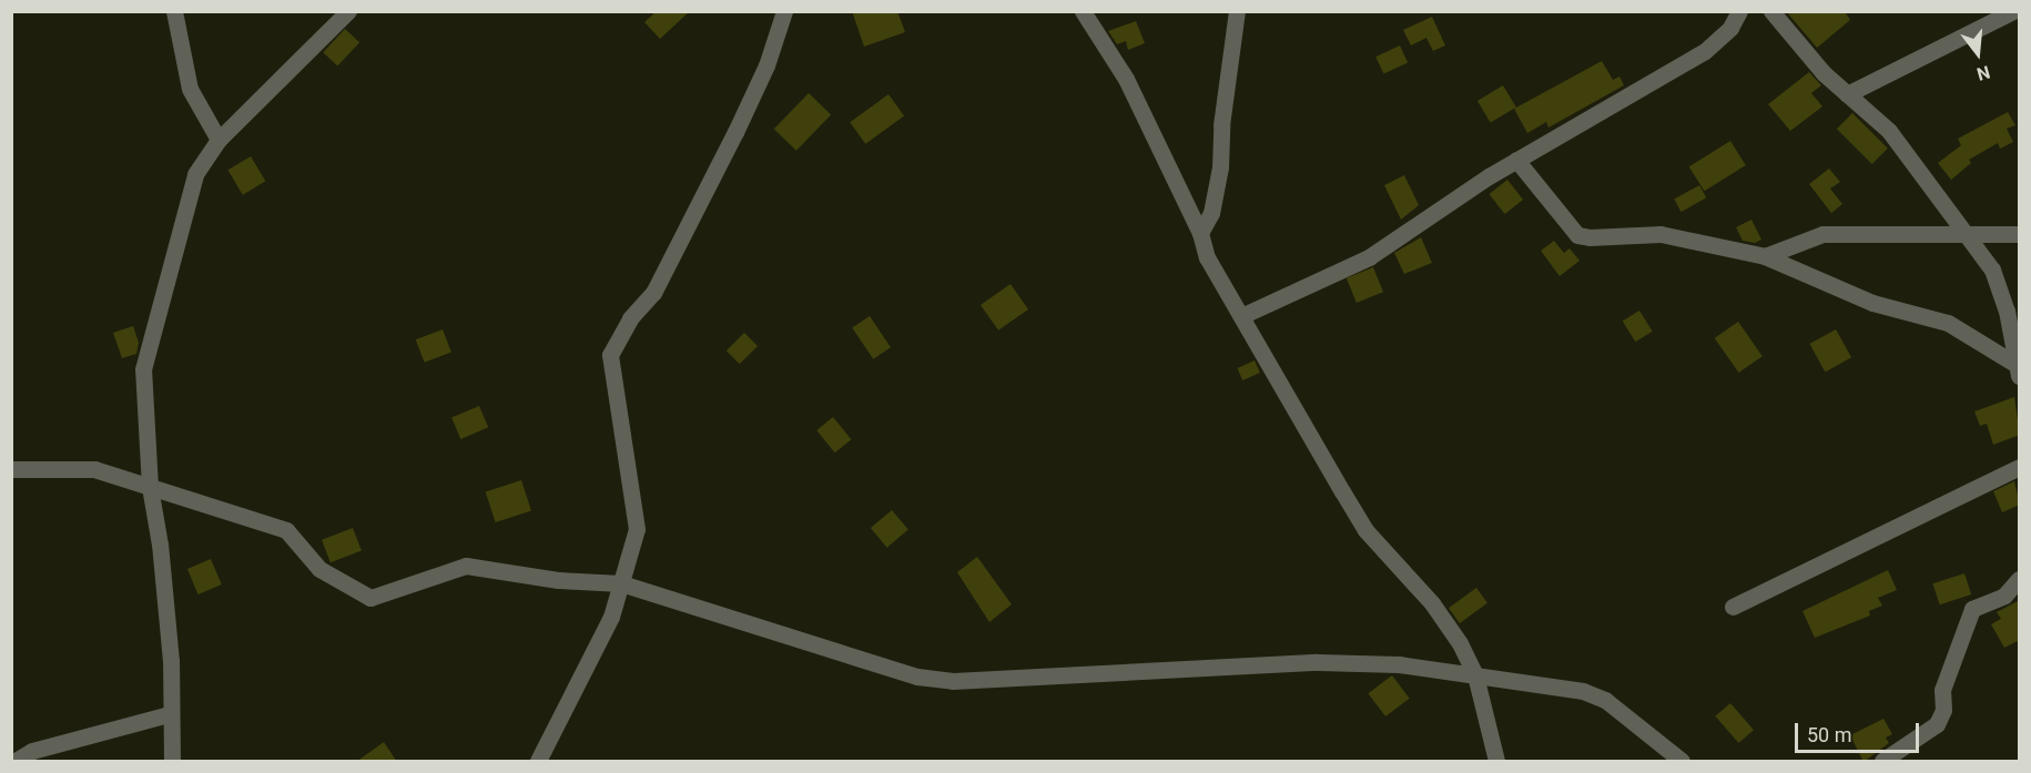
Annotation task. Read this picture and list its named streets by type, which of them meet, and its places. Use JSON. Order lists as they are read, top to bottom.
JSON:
{
  "scale_bar": "50 m",
  "north": "bottom"
}
